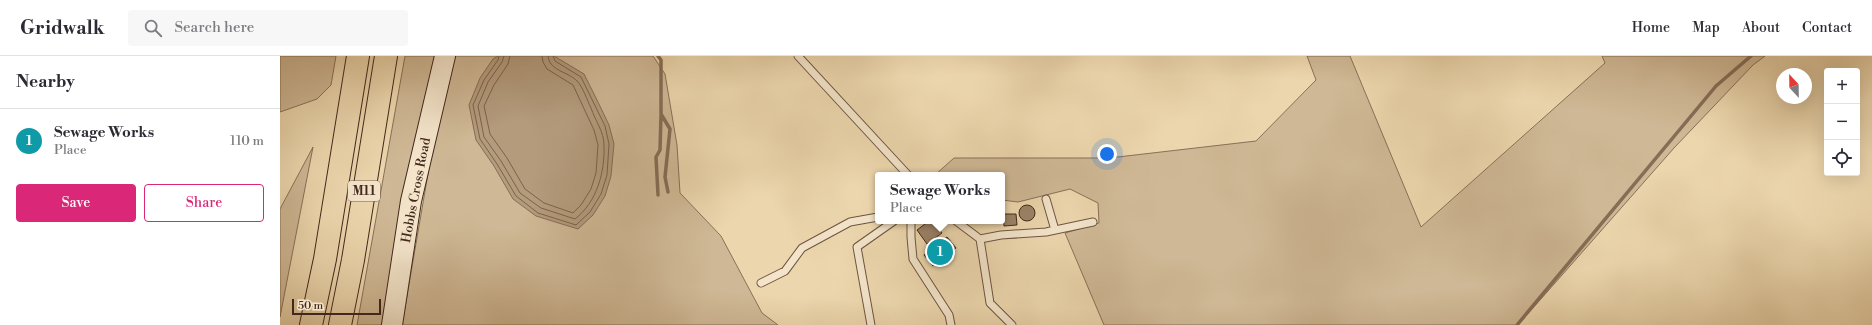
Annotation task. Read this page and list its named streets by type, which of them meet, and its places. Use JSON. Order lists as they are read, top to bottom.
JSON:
{
  "streets": {
    "highway": ["M11"],
    "street": ["Hobbs Cross Road"]
  },
  "scale_bar": "50 m",
  "north": "top",
  "page": {
    "header": "Gridwalk",
    "search": "Search here",
    "nav": [
      "Home",
      "Map",
      "About",
      "Contact"
    ],
    "heading": "Nearby",
    "map_buttons": ["+", "−"],
    "list": [
      {
        "mark": "1",
        "name": "Sewage Works",
        "note": "Place",
        "value": "110 m"
      }
    ],
    "buttons": ["Save", "Share"],
    "popup": ["Sewage Works", "Place"],
    "pins": "1",
    "scale": "50 m"
  }
}
